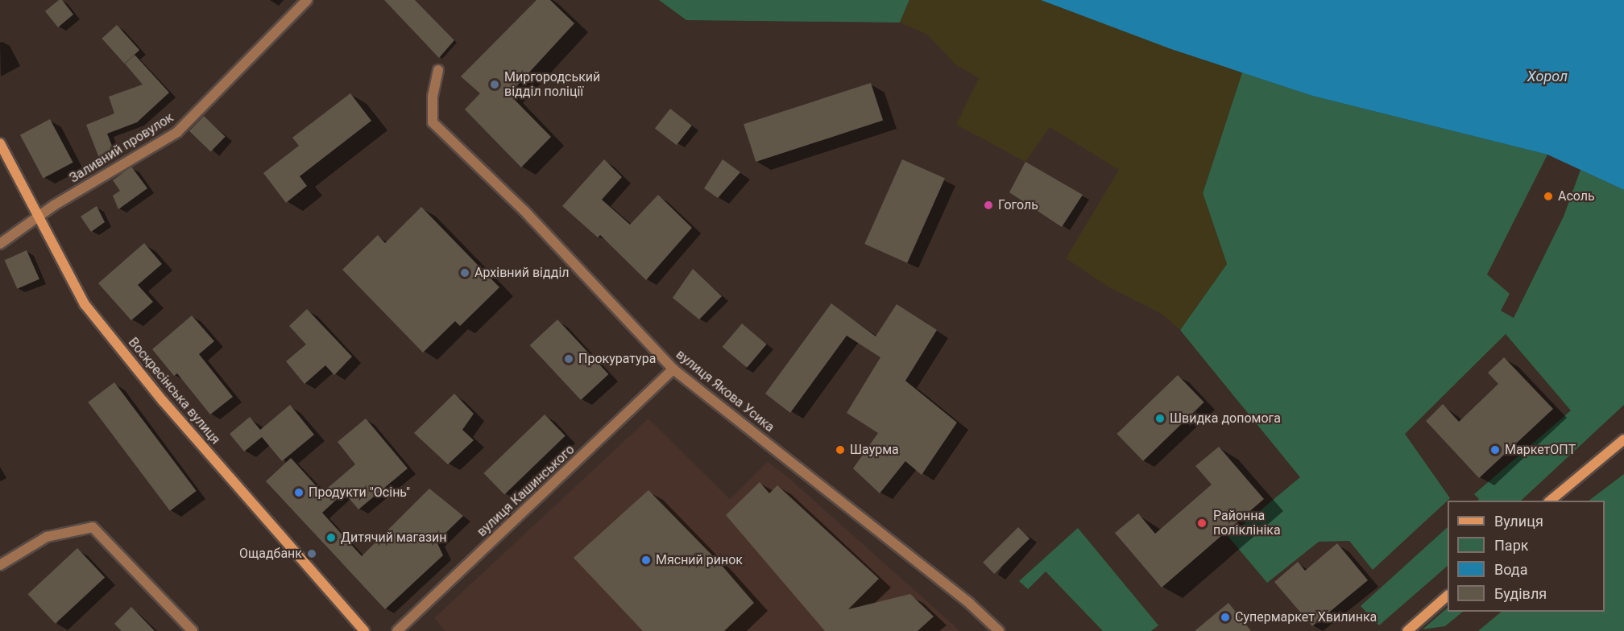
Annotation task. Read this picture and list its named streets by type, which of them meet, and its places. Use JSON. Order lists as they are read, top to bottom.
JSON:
{
  "streets": {
    "street": [
      "Заливний провулок",
      "Воскресінська вулиця",
      "вулиця Якова Усика",
      "вулиця Кашинського"
    ]
  },
  "crossings": [
    ["Заливний провулок", "Воскресінська вулиця"],
    ["вулиця Якова Усика", "вулиця Кашинського"]
  ],
  "water": ["Хорол"],
  "places": [
    "Миргородський відділ поліції",
    "Асоль",
    "Гоголь",
    "Архівний відділ",
    "Прокуратура",
    "Швидка допомога",
    "Шаурма",
    "МаркетОПТ",
    "Продукти \"Осінь\"",
    "Районна поліклініка",
    "Дитячий магазин",
    "Ощадбанк",
    "Мясний ринок",
    "Супермаркет Хвилинка"
  ],
  "legend": [
    "Вулиця",
    "Парк",
    "Вода",
    "Будівля"
  ]
}
